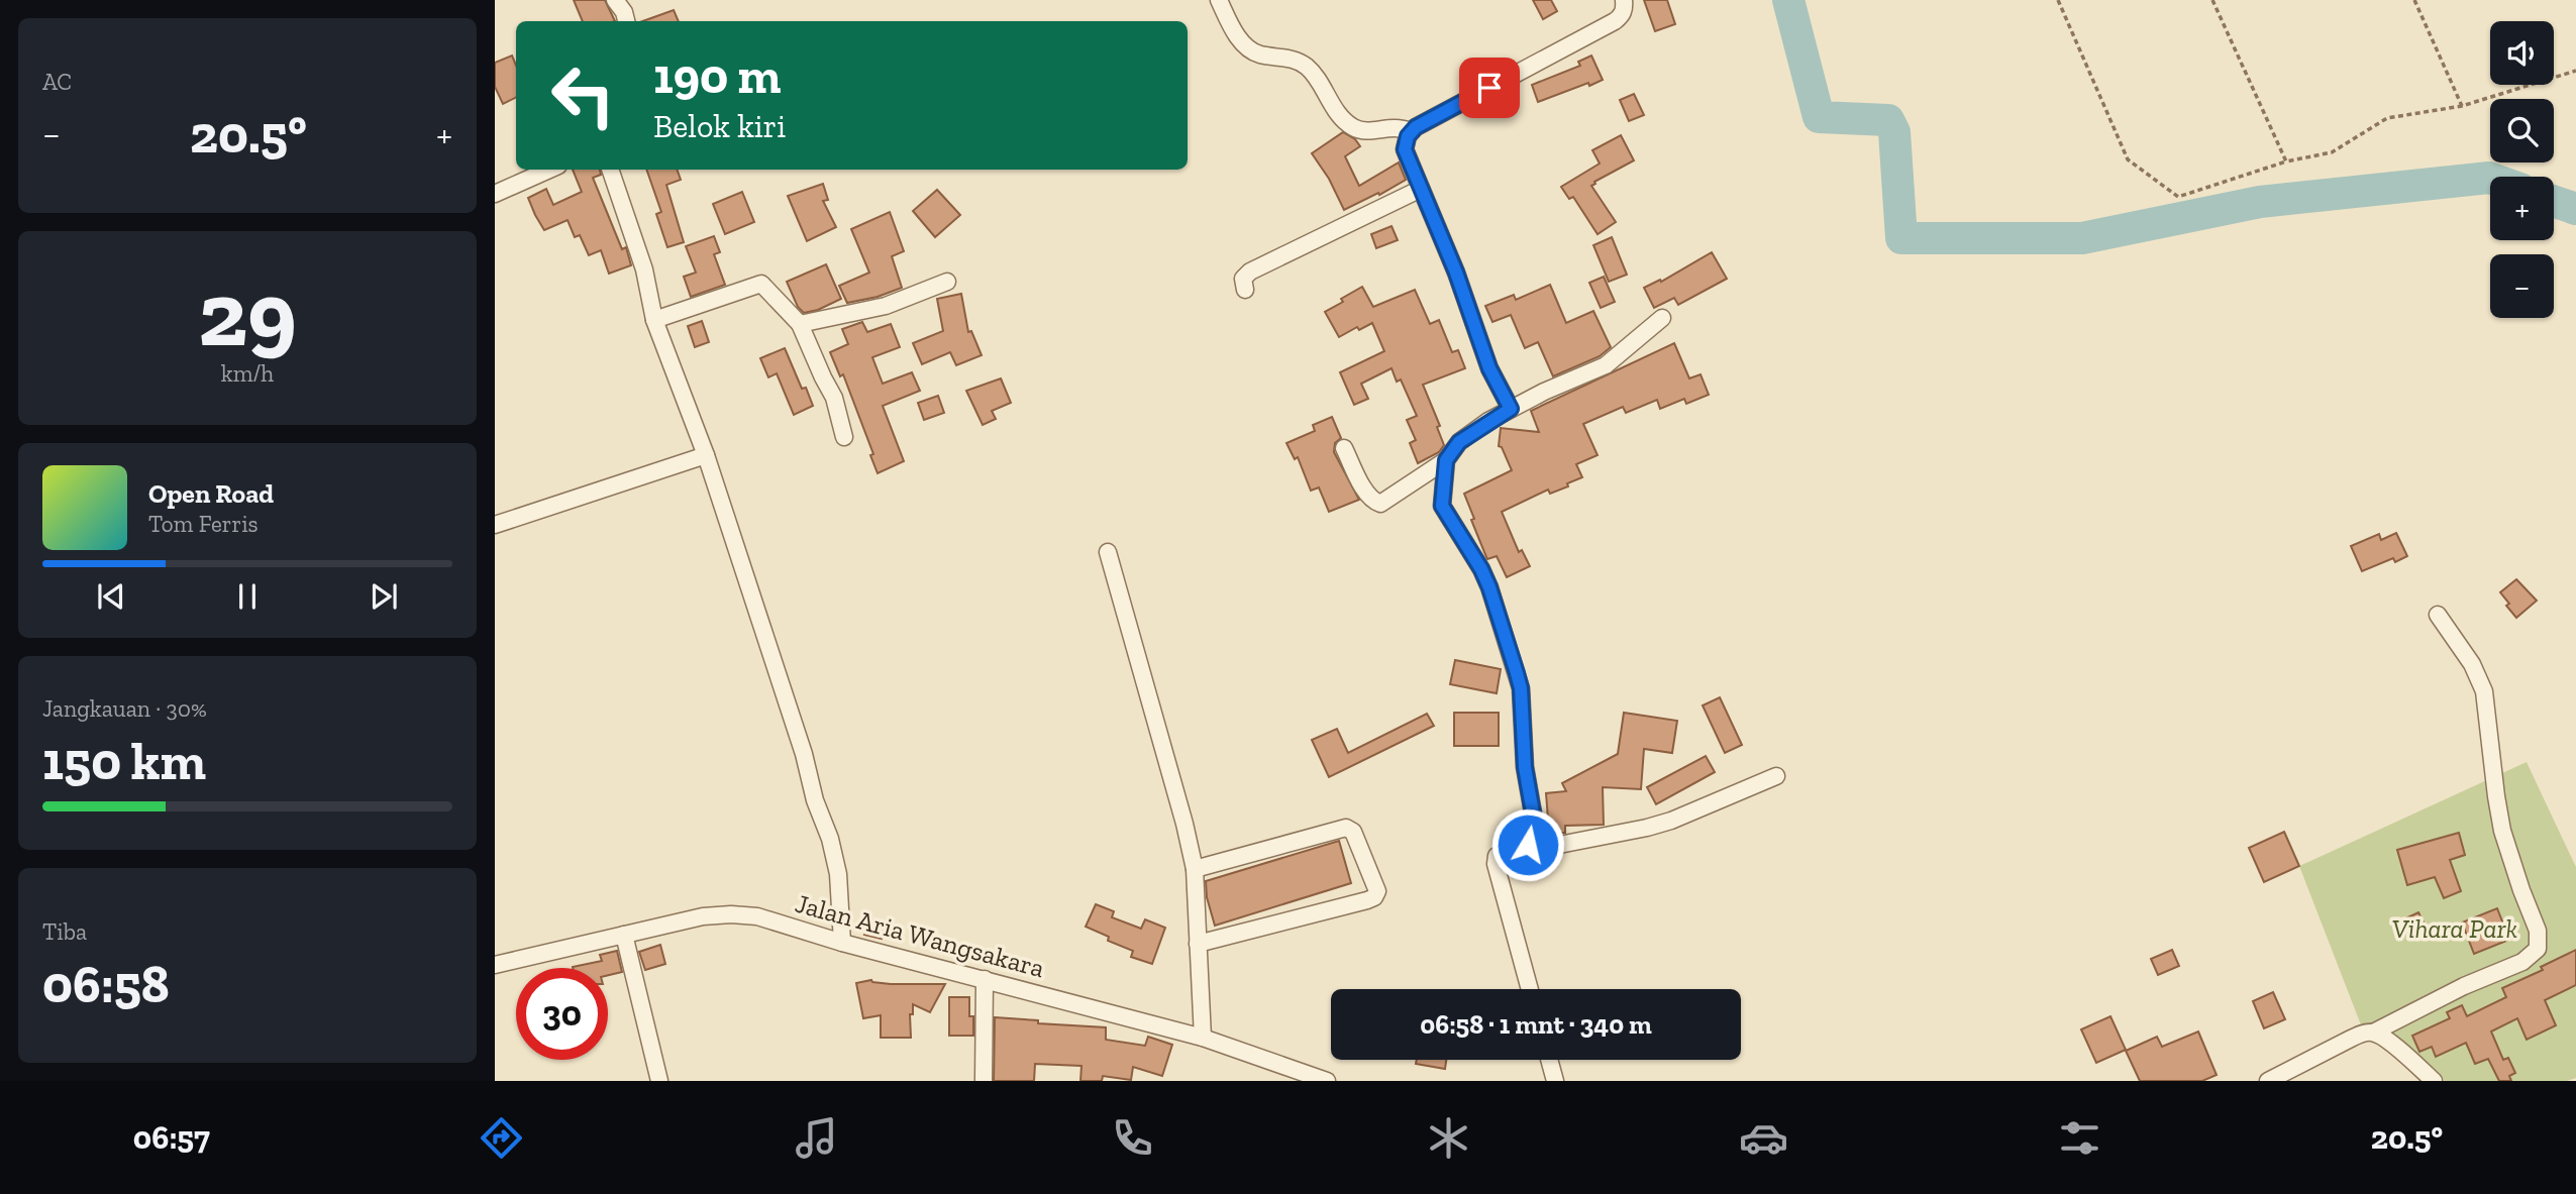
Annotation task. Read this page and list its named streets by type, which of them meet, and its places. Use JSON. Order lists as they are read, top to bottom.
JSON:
{
  "streets": {
    "street": ["Jalan Aria Wangsakara"]
  },
  "parks": ["Vihara Park"],
  "page": {
    "tile": [
      "AC",
      ["29", "km/h"],
      ["Jangkauan · 30%", "150 km"],
      ["Tiba", "06:58"]
    ],
    "map_buttons": ["+", "−"],
    "turn": ["190 m", "Belok kiri"],
    "heat": ["−", "20.5°", "+"],
    "song": ["Open Road", "Tom Ferris"],
    "limit": "30",
    "trip": "06:58 · 1 mnt · 340 m",
    "tabs": ["06:57", "20.5°"]
  }
}
